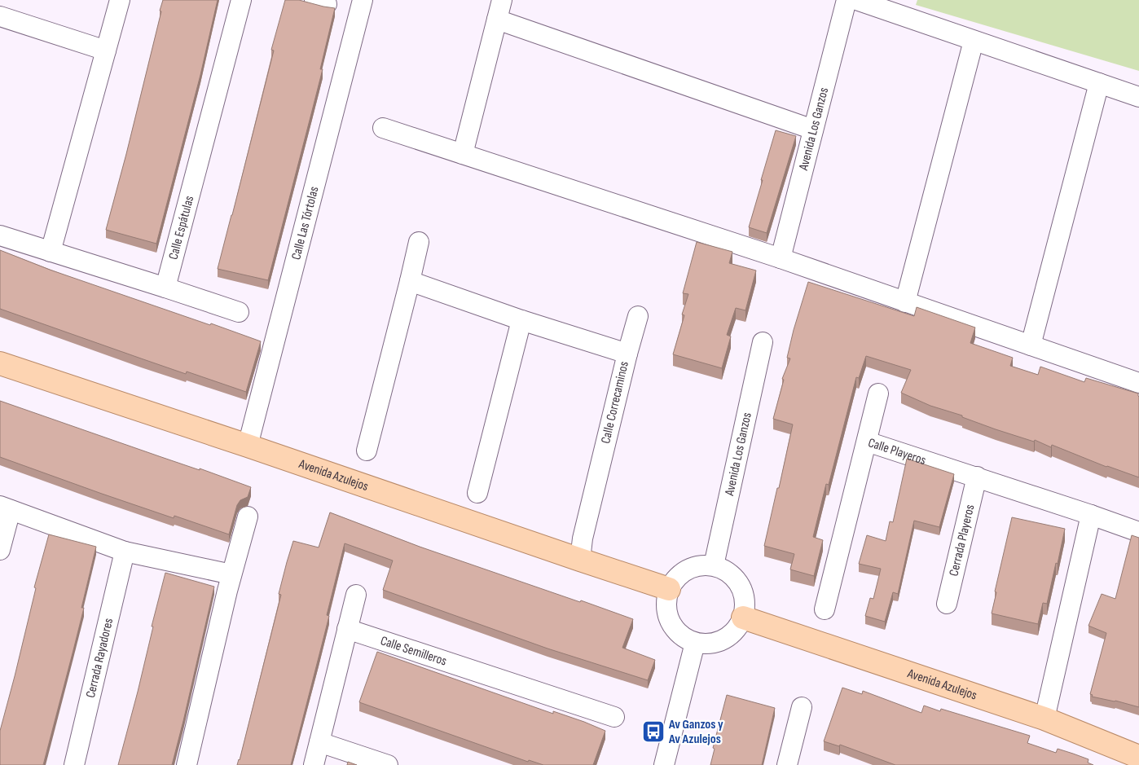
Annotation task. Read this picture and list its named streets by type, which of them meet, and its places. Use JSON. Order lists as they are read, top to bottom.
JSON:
{
  "streets": {
    "main road": ["Avenida Azulejos"],
    "street": [
      "Avenida Los Ganzos",
      "Calle Las Tórtolas",
      "Calle Espátulas",
      "Calle Correcaminos",
      "Calle Playeros",
      "Cerrada Playeros",
      "Calle Semilleros",
      "Cerrada Rayadores"
    ]
  },
  "crossings": [
    ["Avenida Los Ganzos", "Avenida Azulejos"],
    ["Calle Las Tórtolas", "Avenida Azulejos"],
    ["Calle Correcaminos", "Avenida Azulejos"],
    ["Calle Playeros", "Cerrada Playeros"]
  ],
  "places": {
    "bus stop": ["Av Ganzos y Av Azulejos"]
  }
}
